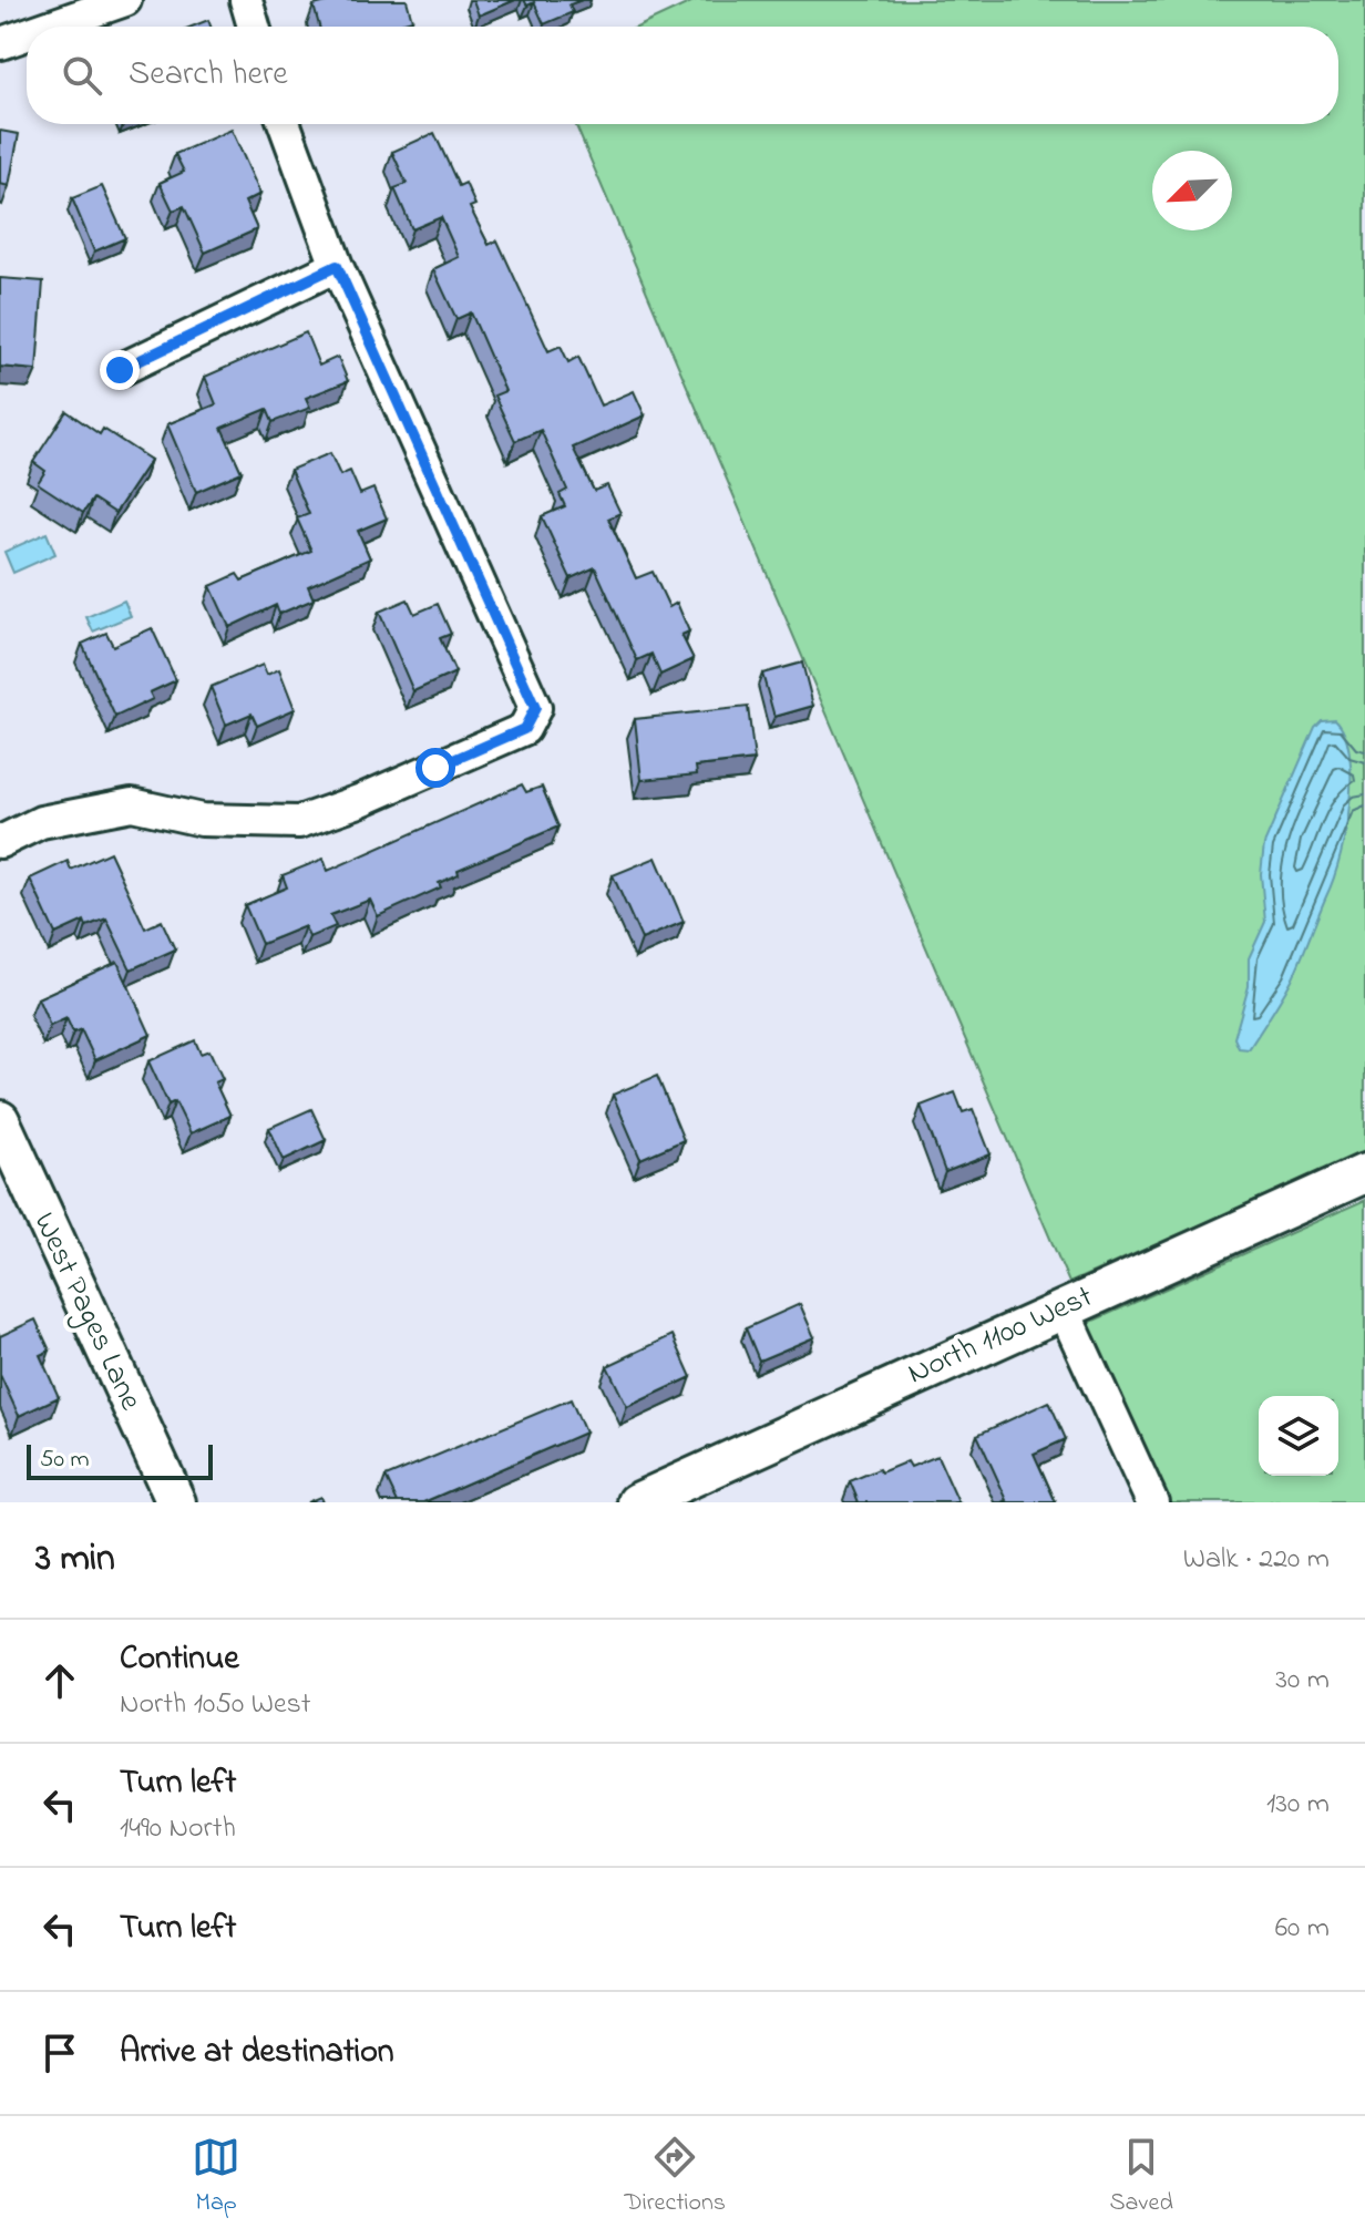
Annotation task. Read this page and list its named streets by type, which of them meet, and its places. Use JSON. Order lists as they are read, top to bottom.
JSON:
{
  "streets": {
    "street": ["West Pages Lane", "North 1100 West"]
  },
  "scale_bar": "50 m",
  "north": "bottom left",
  "page": {
    "search": "Search here",
    "scale": "50 m",
    "heading": ["3 min", "Walk · 220 m"],
    "list": [
      ["Continue", "North 1050 West", "30 m"],
      ["Turn left", "1490 North", "130 m"],
      ["Turn left", "60 m"],
      "Arrive at destination"
    ],
    "nav": ["Map", "Directions", "Saved"]
  }
}
